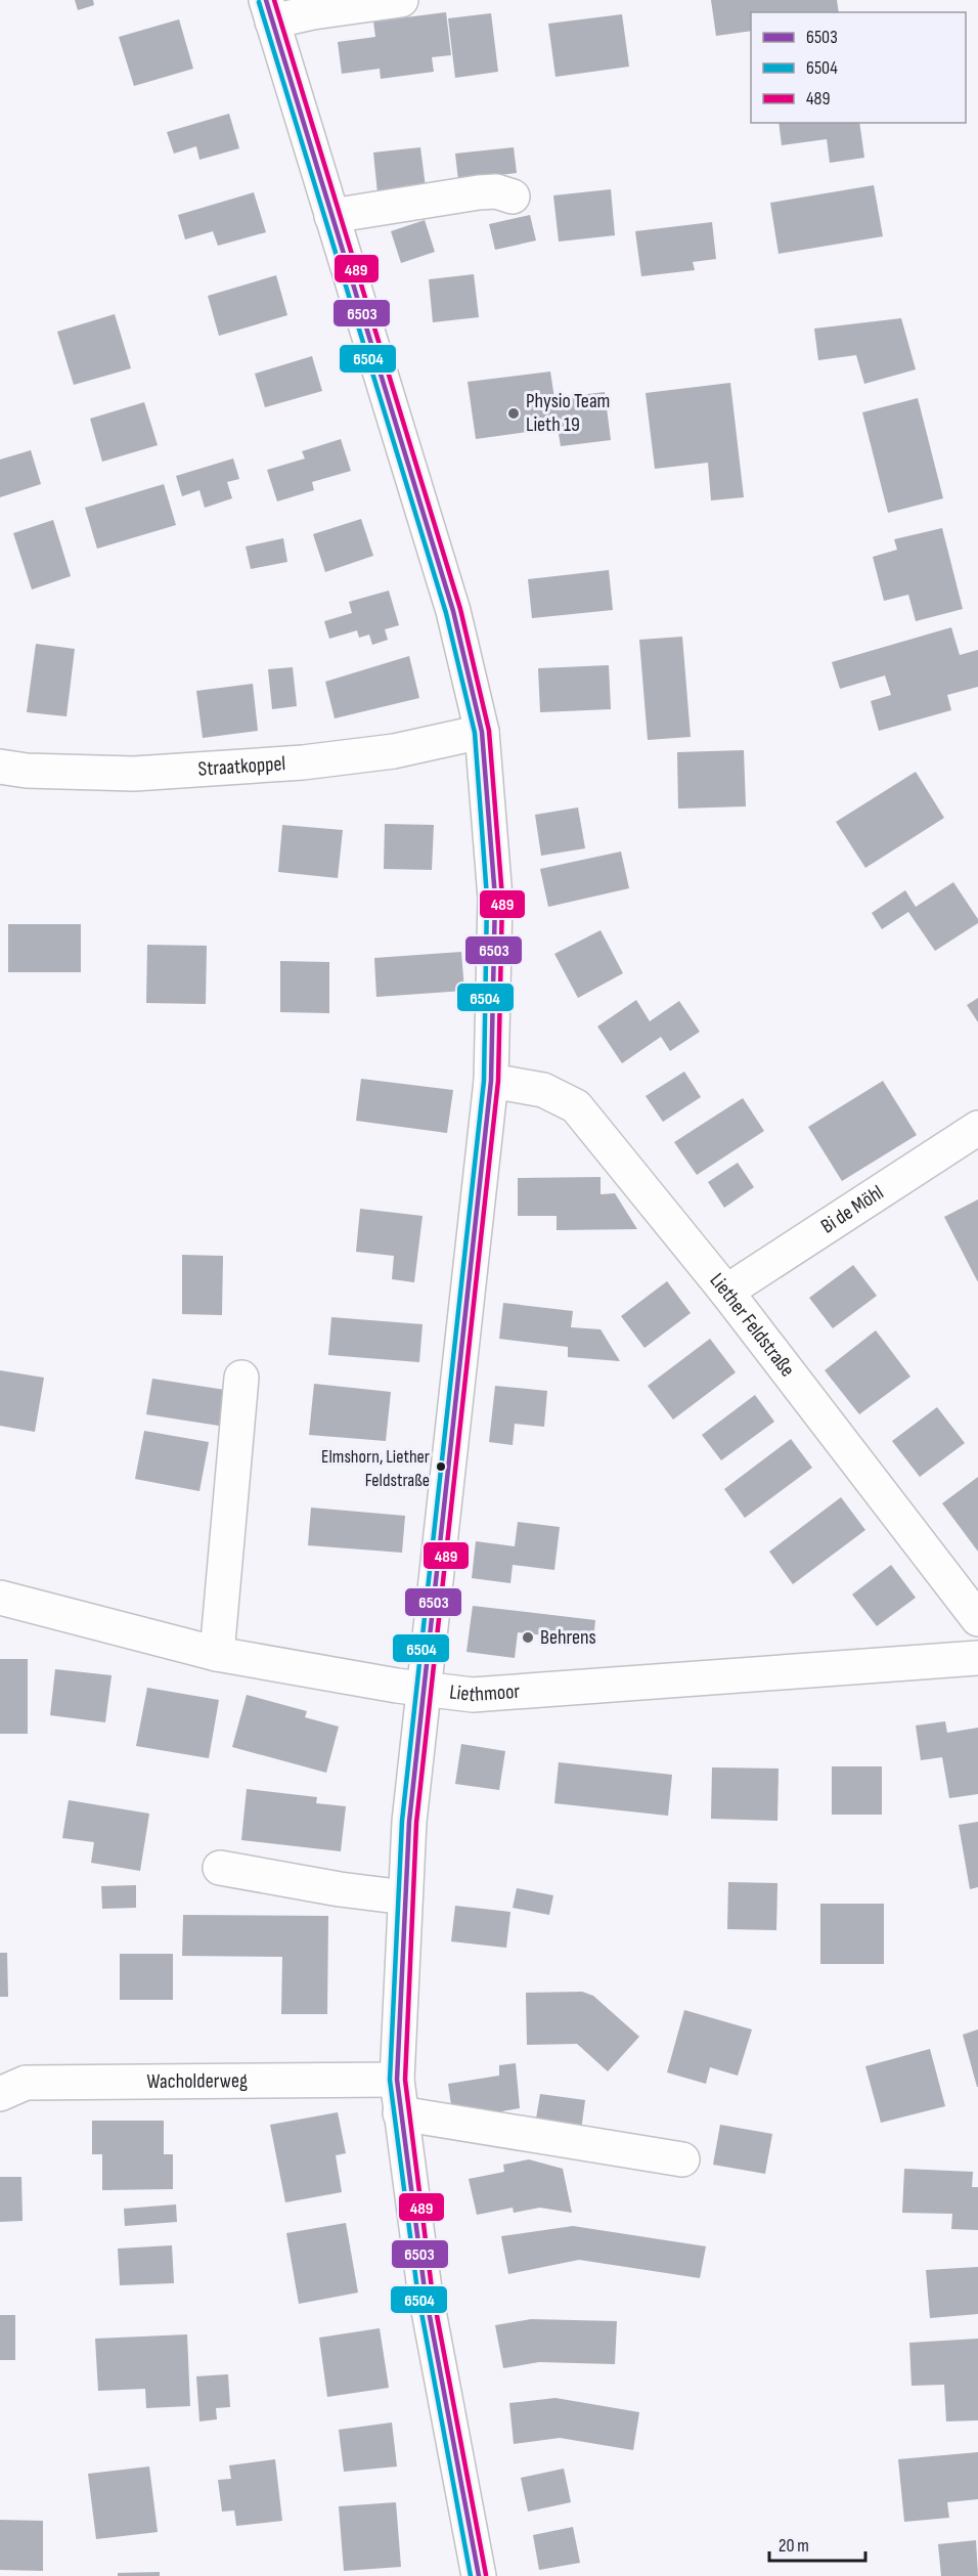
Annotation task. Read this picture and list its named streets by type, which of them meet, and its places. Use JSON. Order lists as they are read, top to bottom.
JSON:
{
  "streets": {
    "street": [
      "Straatkoppel",
      "Bi de Möhl",
      "Liether Feldstraße",
      "Liethmoor",
      "Wacholderweg"
    ]
  },
  "crossings": [
    ["Bi de Möhl", "Liether Feldstraße"]
  ],
  "places": ["Physio Team Lieth 19", "Elmshorn, Liether Feldstraße", "Behrens"],
  "lines": ["transit line 6503", "transit line 489", "transit line 6504"],
  "legend": ["6503", "6504", "489"],
  "scale_bar": "20 m"
}
